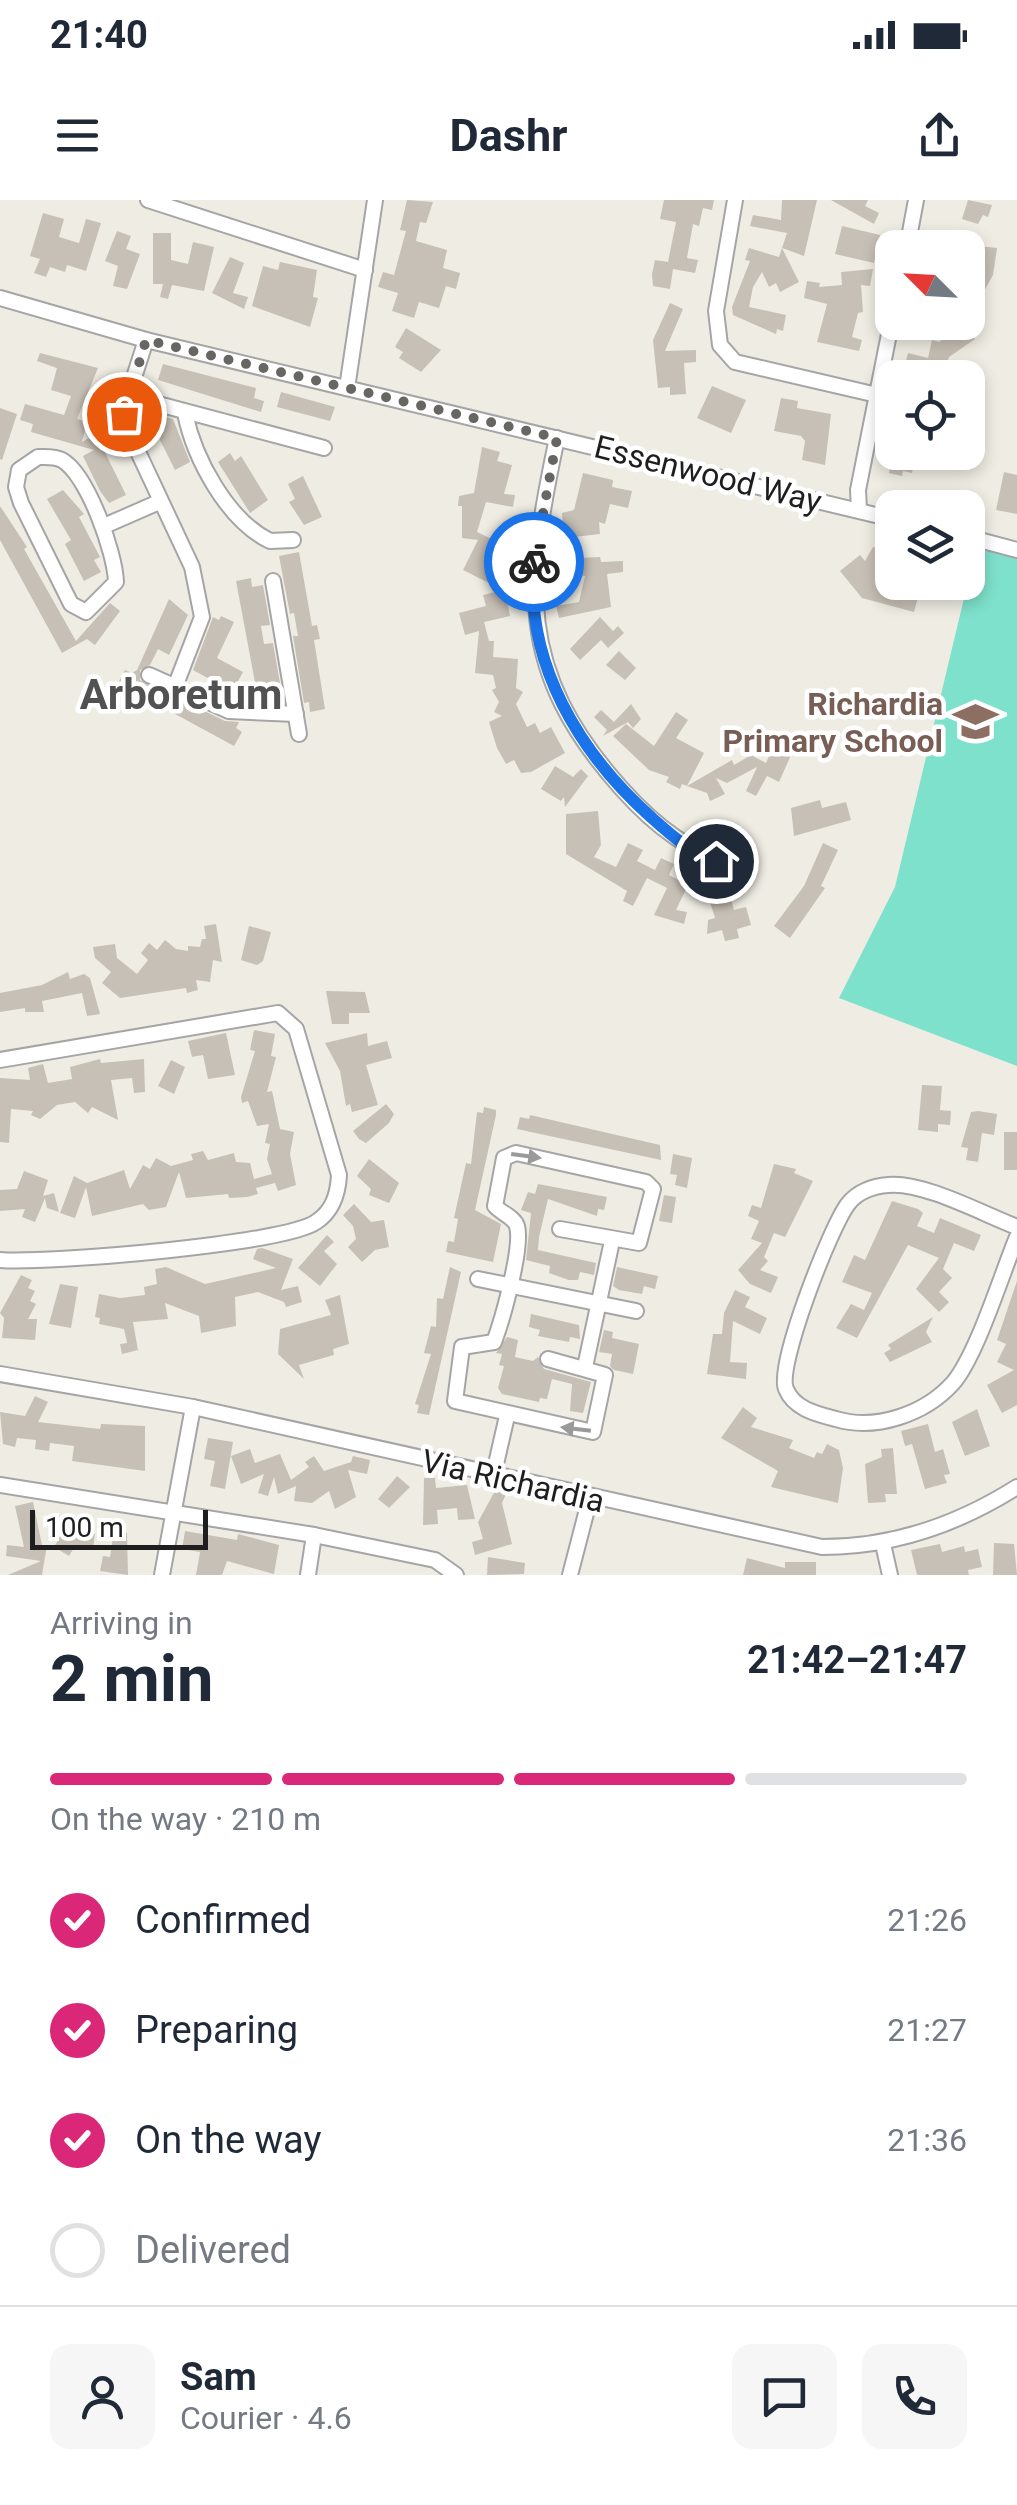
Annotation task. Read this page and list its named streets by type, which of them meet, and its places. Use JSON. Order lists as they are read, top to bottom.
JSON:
{
  "streets": {
    "street": ["Essenwood Way", "Via Richardia"]
  },
  "districts": ["Arboretum"],
  "places": {
    "school or university": ["Richardia Primary School"]
  },
  "scale_bar": "100 m",
  "north": "top left",
  "page": {
    "status": "21:40",
    "header": "Dashr",
    "scale": "100 m",
    "heading": ["2 min", "Arriving in", "21:42–21:47"],
    "panel": ["Sam", "Courier · 4.6"],
    "bar": "On the way · 210 m",
    "list": [
      ["Confirmed", "21:26"],
      ["Preparing", "21:27"],
      ["On the way", "21:36"],
      "Delivered"
    ]
  }
}
